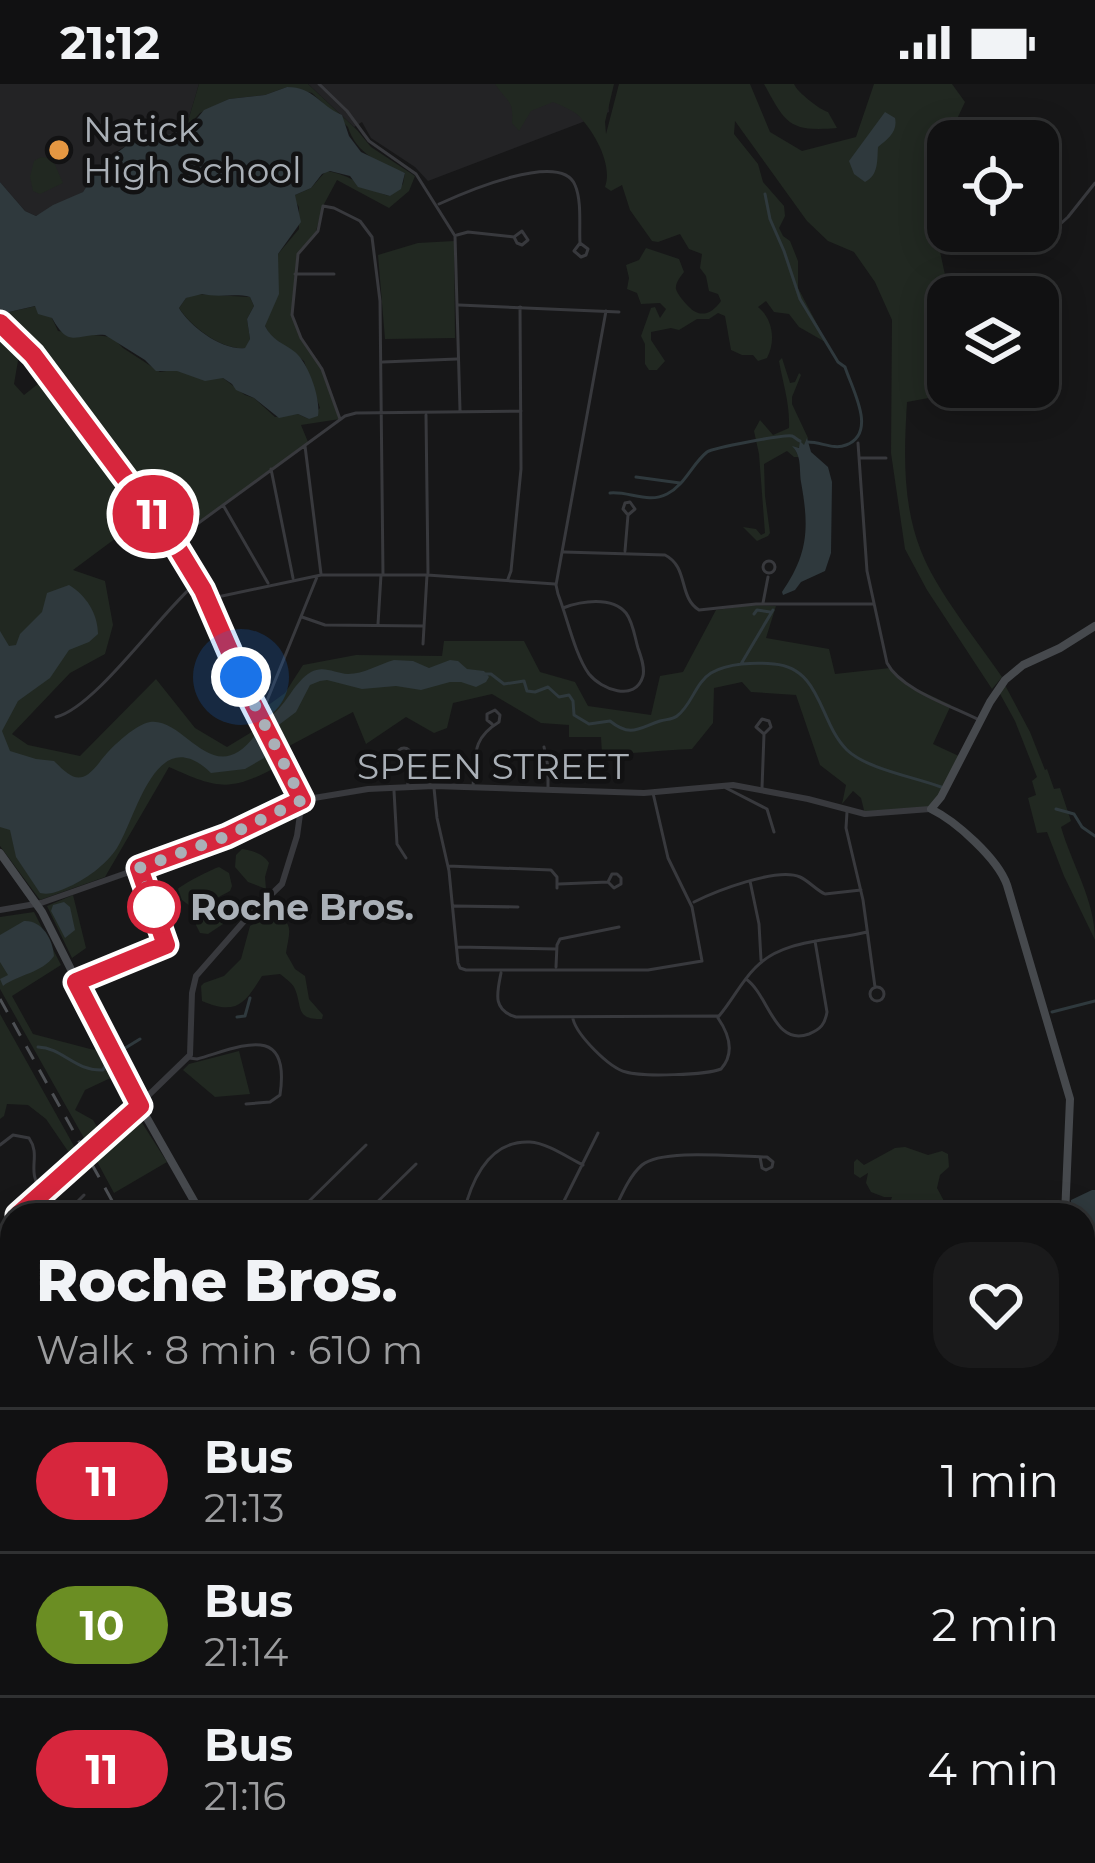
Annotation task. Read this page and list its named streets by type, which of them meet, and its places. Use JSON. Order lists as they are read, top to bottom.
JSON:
{
  "streets": {
    "street": ["SPEEN STREET"]
  },
  "places": ["Natick High School", "Roche Bros."],
  "lines": ["bus line 11"],
  "page": {
    "status": "21:12",
    "on_map": "11",
    "heading": ["Roche Bros.", "Walk · 8 min · 610 m"],
    "list": [
      {
        "mark": "11",
        "name": "Bus",
        "note": "21:13",
        "value": "1 min"
      },
      {
        "mark": "10",
        "name": "Bus",
        "note": "21:14",
        "value": "2 min"
      },
      {
        "mark": "11",
        "name": "Bus",
        "note": "21:16",
        "value": "4 min"
      }
    ]
  }
}
